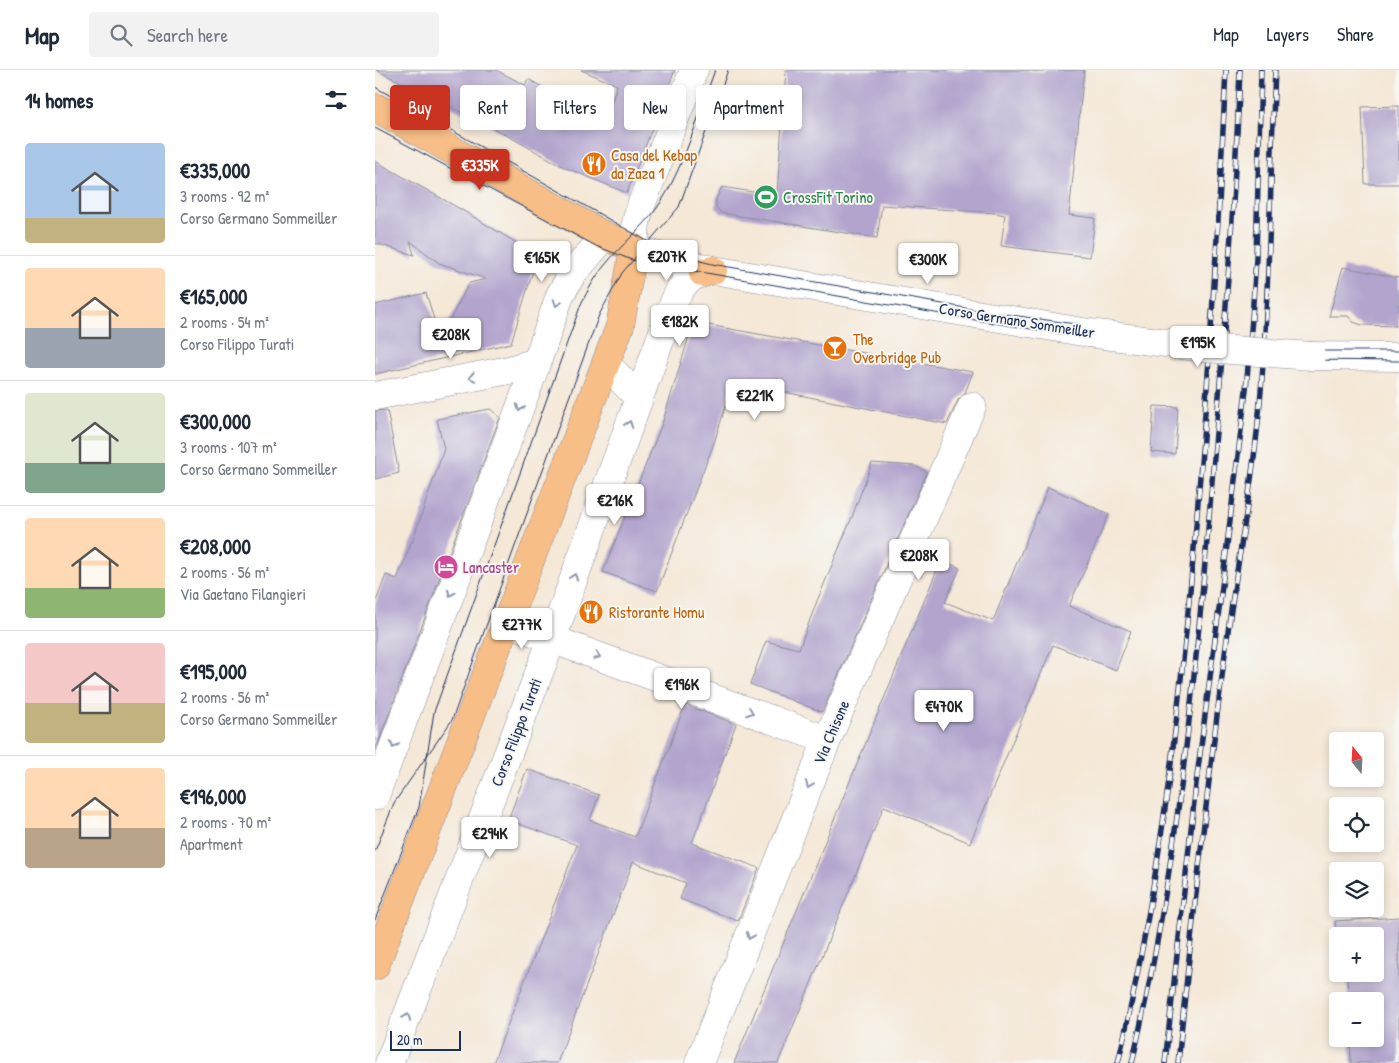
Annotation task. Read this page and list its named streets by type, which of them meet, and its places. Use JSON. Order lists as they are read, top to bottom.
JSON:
{
  "streets": {
    "main road": ["Corso Germano Sommeiller"],
    "street": ["Corso Filippo Turati", "Via Chisone"]
  },
  "crossings": [
    ["Corso Germano Sommeiller", "Corso Filippo Turati"]
  ],
  "one_way": ["Via Chisone"],
  "places": {
    "restaurant": ["Casa del Kebap da Zaza 1", "Ristorante Homu"],
    "sports": ["CrossFit Torino"],
    "bar": ["The Overbridge Pub"],
    "hotel": ["Lancaster"]
  },
  "scale_bar": "20 m",
  "north": "top",
  "page": {
    "header": "Map",
    "search": "Search here",
    "nav": ["Map", "Layers", "Share"],
    "heading": "14 homes",
    "chip": [
      "Buy",
      "Rent",
      "Filters",
      "New",
      "Apartment"
    ],
    "list": [
      {
        "name": "€335,000",
        "note": "3 rooms · 92 m² · Corso Germano Sommeiller"
      },
      {
        "name": "€165,000",
        "note": "2 rooms · 54 m² · Corso Filippo Turati"
      },
      {
        "name": "€300,000",
        "note": "3 rooms · 107 m² · Corso Germano Sommeiller"
      },
      {
        "name": "€208,000",
        "note": "2 rooms · 56 m² · Via Gaetano Filangieri"
      },
      {
        "name": "€195,000",
        "note": "2 rooms · 56 m² · Corso Germano Sommeiller"
      },
      {
        "name": "€196,000",
        "note": "2 rooms · 70 m² · Apartment"
      }
    ],
    "price": [
      "€335K",
      "€207K",
      "€165K",
      "€300K",
      "€182K",
      "€208K",
      "€195K",
      "€221K",
      "€216K",
      "€208K",
      "€277K",
      "€196K",
      "€470K",
      "€294K"
    ],
    "map_buttons": ["+", "−"],
    "scale": "20 m"
  }
}
